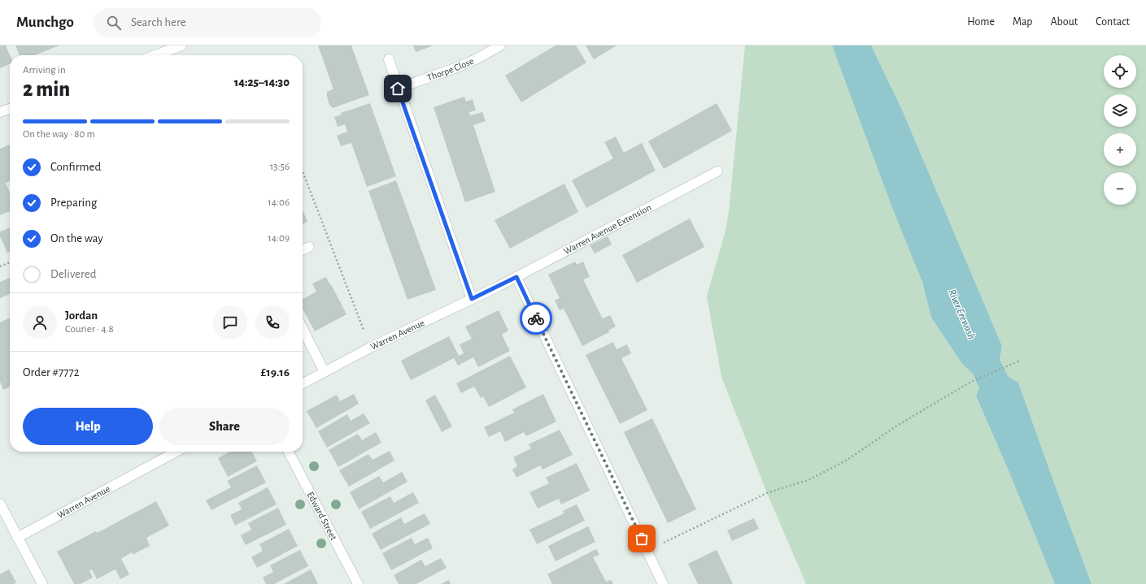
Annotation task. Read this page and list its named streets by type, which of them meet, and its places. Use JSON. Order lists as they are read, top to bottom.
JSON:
{
  "streets": {
    "street": [
      "Thorpe Close",
      "Warren Avenue Extension",
      "Warren Avenue",
      "Edward Street"
    ]
  },
  "crossings": [
    ["Warren Avenue Extension", "Warren Avenue"]
  ],
  "water": ["River Erewash"],
  "page": {
    "header": "Munchgo",
    "search": "Search here",
    "nav": [
      "Home",
      "Map",
      "About",
      "Contact"
    ],
    "map_buttons": ["+", "−"],
    "heading": ["2 min", "Arriving in", "14:25–14:30"],
    "panel": [
      "Jordan",
      "Courier · 4.8",
      "Order #7772",
      "£19.16"
    ],
    "bar": "On the way · 80 m",
    "list": [
      ["Confirmed", "13:56"],
      ["Preparing", "14:06"],
      ["On the way", "14:09"],
      "Delivered"
    ],
    "buttons": ["Help", "Share"]
  }
}
